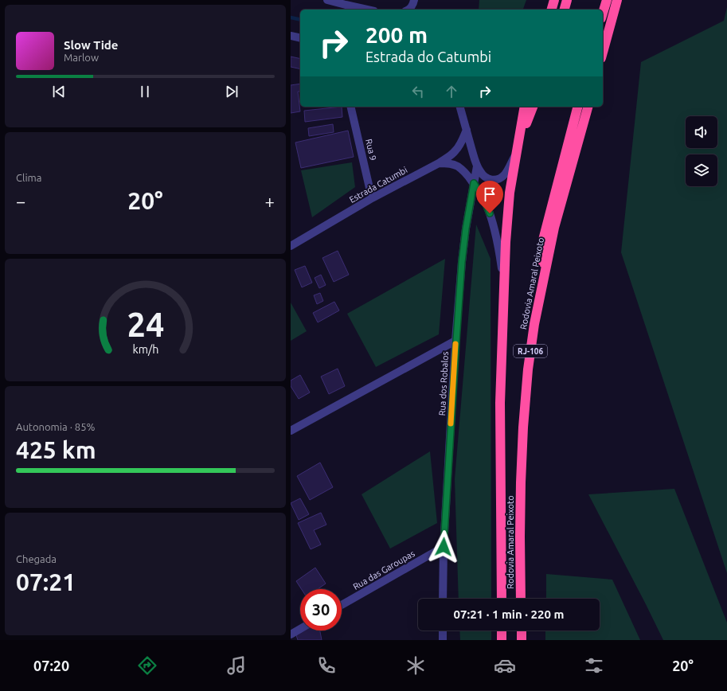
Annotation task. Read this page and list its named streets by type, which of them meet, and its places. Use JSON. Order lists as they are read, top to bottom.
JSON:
{
  "streets": {
    "highway": ["Rodovia Amaral Peixoto", "RJ-106"],
    "street": [
      "Rua 9",
      "Estrada Catumbi",
      "Rua dos Robalos",
      "Rua das Garoupas"
    ]
  },
  "crossings": [
    ["Rua 9", "Estrada Catumbi"],
    ["Rua dos Robalos", "Rua das Garoupas"]
  ],
  "page": {
    "turn": ["200 m", "Estrada do Catumbi"],
    "song": ["Slow Tide", "Marlow"],
    "tile": [
      "Clima",
      ["Autonomia · 85%", "425 km"],
      ["Chegada", "07:21"]
    ],
    "heat": ["−", "20°", "+"],
    "limit": "30",
    "trip": "07:21 · 1 min · 220 m",
    "tabs": ["07:20", "20°"],
    "gauge": ["24", "km/h"]
  }
}
